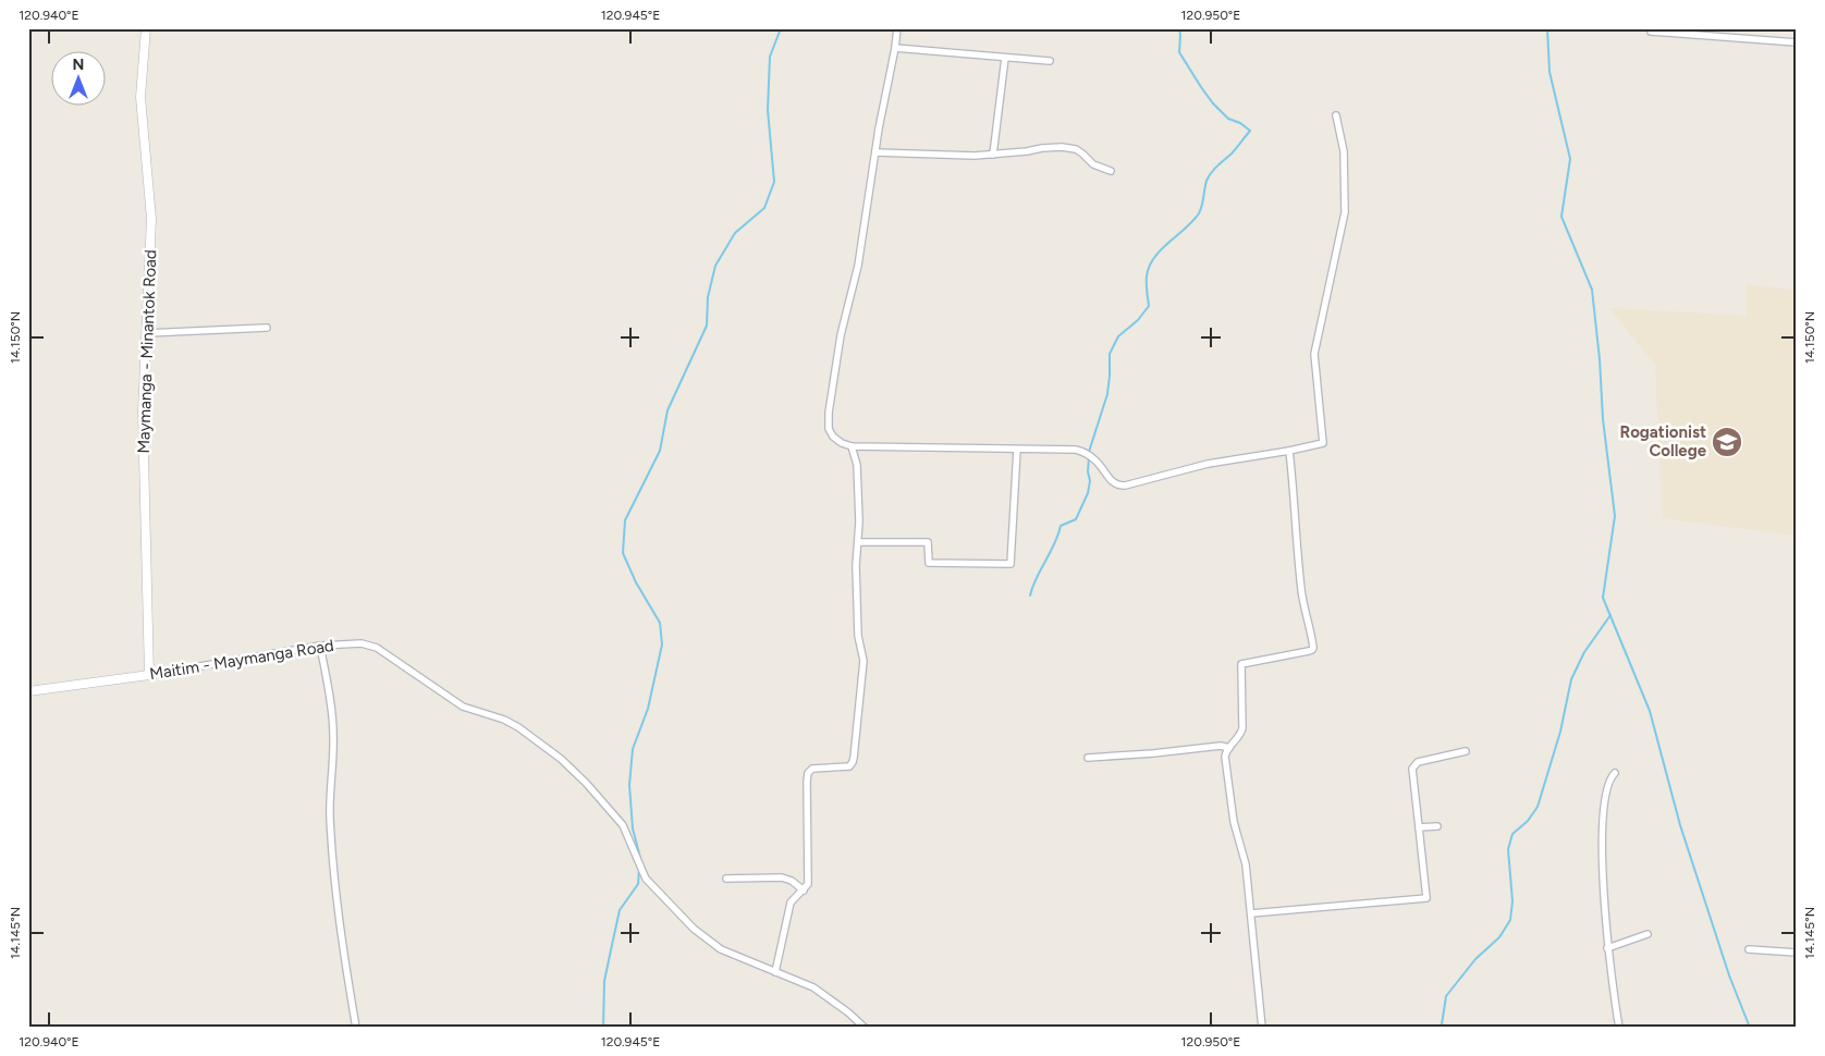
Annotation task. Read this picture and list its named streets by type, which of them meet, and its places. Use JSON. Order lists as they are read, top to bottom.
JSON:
{
  "streets": {
    "street": ["Maymanga - Minantok Road", "Maitim - Maymanga Road"]
  },
  "crossings": [
    ["Maymanga - Minantok Road", "Maitim - Maymanga Road"]
  ],
  "places": {
    "school or university": ["Rogationist College"]
  },
  "north": "top",
  "coordinates": [
    "120.940°E",
    "120.945°E",
    "120.950°E",
    "14.150°N",
    "14.145°N"
  ]
}
